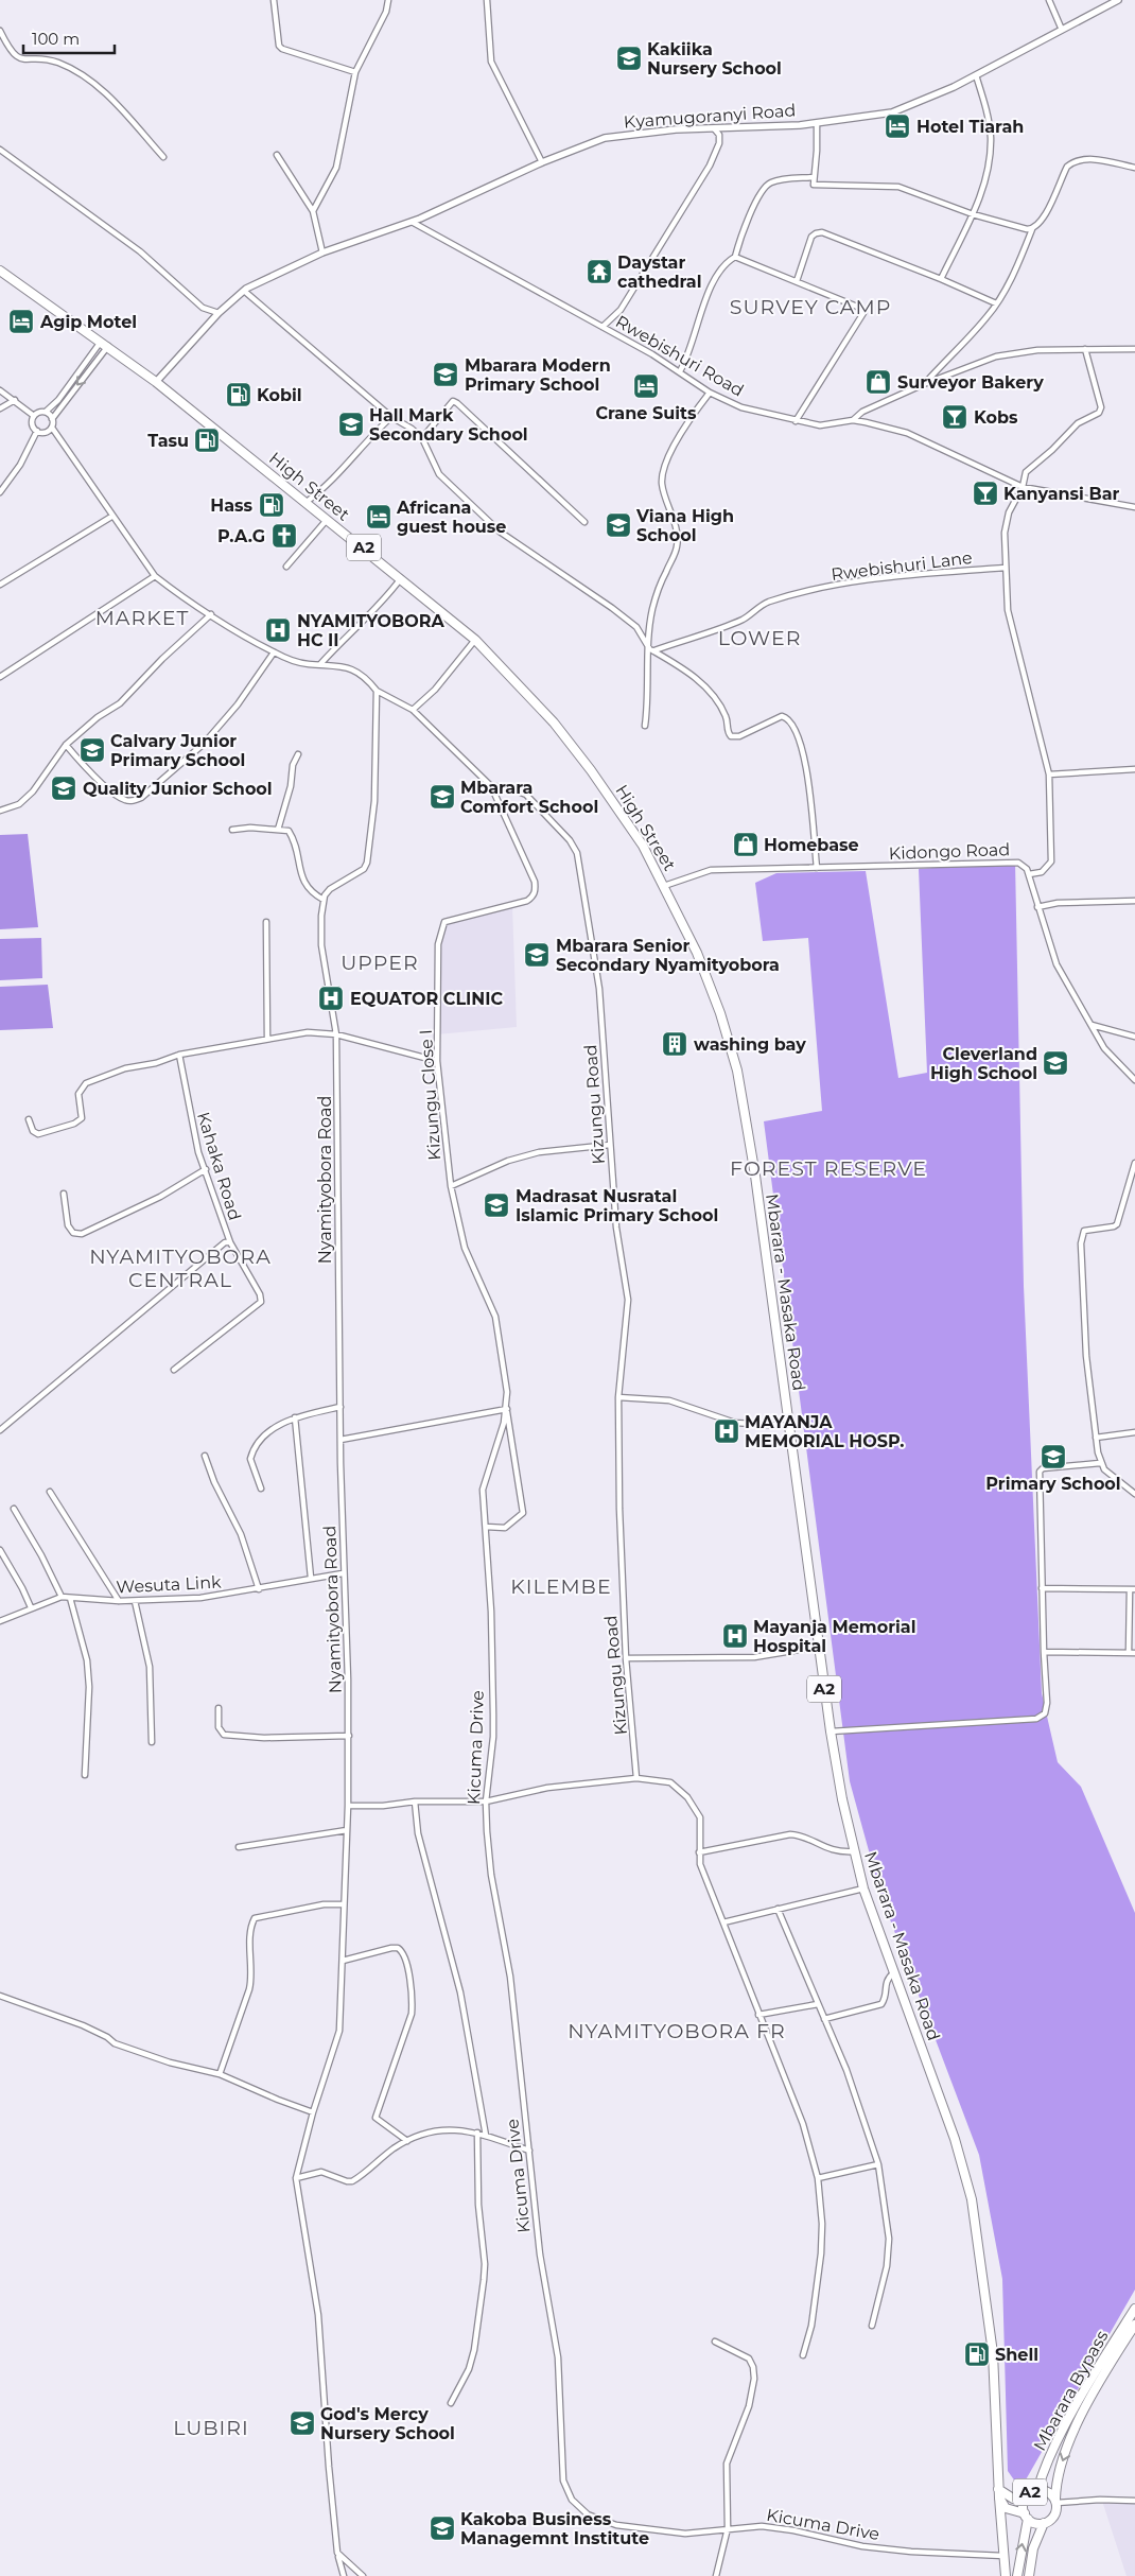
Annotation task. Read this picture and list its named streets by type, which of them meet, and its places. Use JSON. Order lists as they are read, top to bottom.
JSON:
{
  "streets": {
    "main road": [
      "High Street",
      "A2",
      "Mbarara - Masaka Road",
      "Mbarara Bypass"
    ],
    "street": [
      "Kyamugoranyi Road",
      "Rwebishuri Road",
      "Rwebishuri Lane",
      "Kidongo Road",
      "Kizungu Close I",
      "Kizungu Road",
      "Kahaka Road",
      "Nyamityobora Road",
      "Wesuta Link",
      "Kicuma Drive"
    ]
  },
  "crossings": [
    ["Kyamugoranyi Road", "Rwebishuri Road"],
    ["Kyamugoranyi Road", "High Street"],
    ["High Street", "Kidongo Road"],
    ["High Street", "Mbarara - Masaka Road"],
    ["A2", "Mbarara - Masaka Road"],
    ["A2", "Kicuma Drive"],
    ["A2", "Mbarara Bypass"],
    ["Kidongo Road", "Mbarara - Masaka Road"],
    ["Kizungu Close I", "Kizungu Road"],
    ["Kizungu Close I", "Kicuma Drive"],
    ["Nyamityobora Road", "Wesuta Link"]
  ],
  "districts": [
    "SURVEY CAMP",
    "MARKET",
    "LOWER",
    "UPPER",
    "FOREST RESERVE",
    "NYAMITYOBORA CENTRAL",
    "KILEMBE",
    "NYAMITYOBORA FR",
    "LUBIRI"
  ],
  "places": {
    "school or university": [
      "Kakiika Nursery School",
      "Mbarara Modern Primary School",
      "Hall Mark Secondary School",
      "Viana High School",
      "Calvary Junior Primary School",
      "Quality Junior School",
      "Mbarara Comfort School",
      "Mbarara Senior Secondary Nyamityobora",
      "Cleverland High School",
      "Madrasat Nusratal Islamic Primary School",
      "Primary School",
      "God's Mercy Nursery School",
      "Kakoba Business Managemnt Institute"
    ],
    "hotel": [
      "Hotel Tiarah",
      "Agip Motel",
      "Crane Suits",
      "Africana guest house"
    ],
    "temple": ["Daystar cathedral"],
    "shop": ["Surveyor Bakery", "Homebase"],
    "fuel station": [
      "Kobil",
      "Tasu",
      "Hass",
      "Shell"
    ],
    "bar": ["Kobs", "Kanyansi Bar"],
    "church": ["P.A.G"],
    "hospital": [
      "NYAMITYOBORA HC II",
      "EQUATOR CLINIC",
      "MAYANJA MEMORIAL HOSP.",
      "Mayanja Memorial Hospital"
    ],
    "building": ["washing bay"]
  },
  "scale_bar": "100 m"
}
